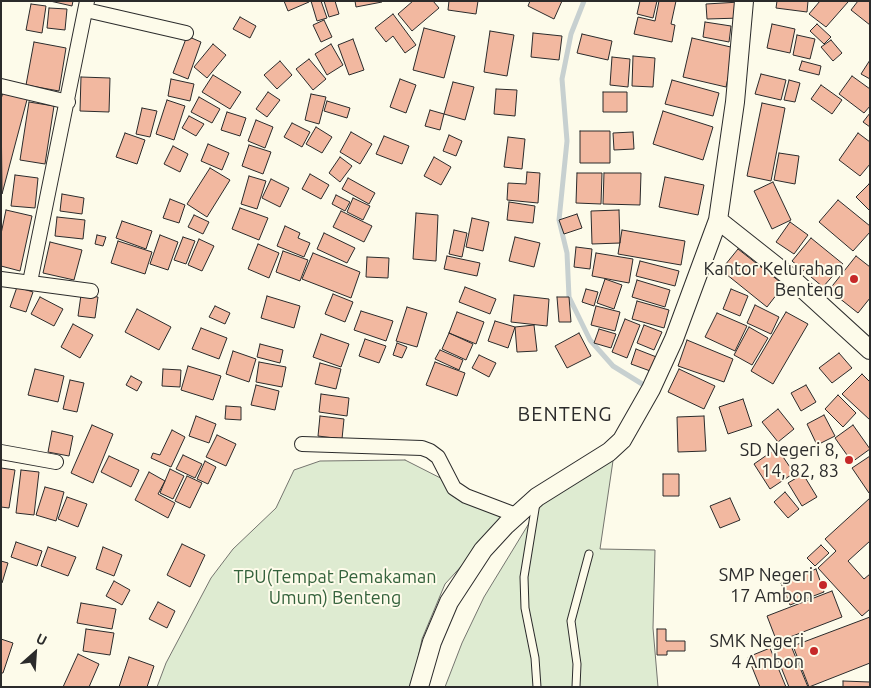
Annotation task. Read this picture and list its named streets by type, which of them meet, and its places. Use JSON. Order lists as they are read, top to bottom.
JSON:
{
  "districts": ["BENTENG"],
  "parks": ["TPU(Tempat Pemakaman Umum) Benteng"],
  "places": [
    "Kantor Kelurahan Benteng",
    "SD Negeri 8, 14, 82, 83",
    "SMP Negeri 17 Ambon",
    "SMK Negeri 4 Ambon"
  ],
  "north": "top right"
}
